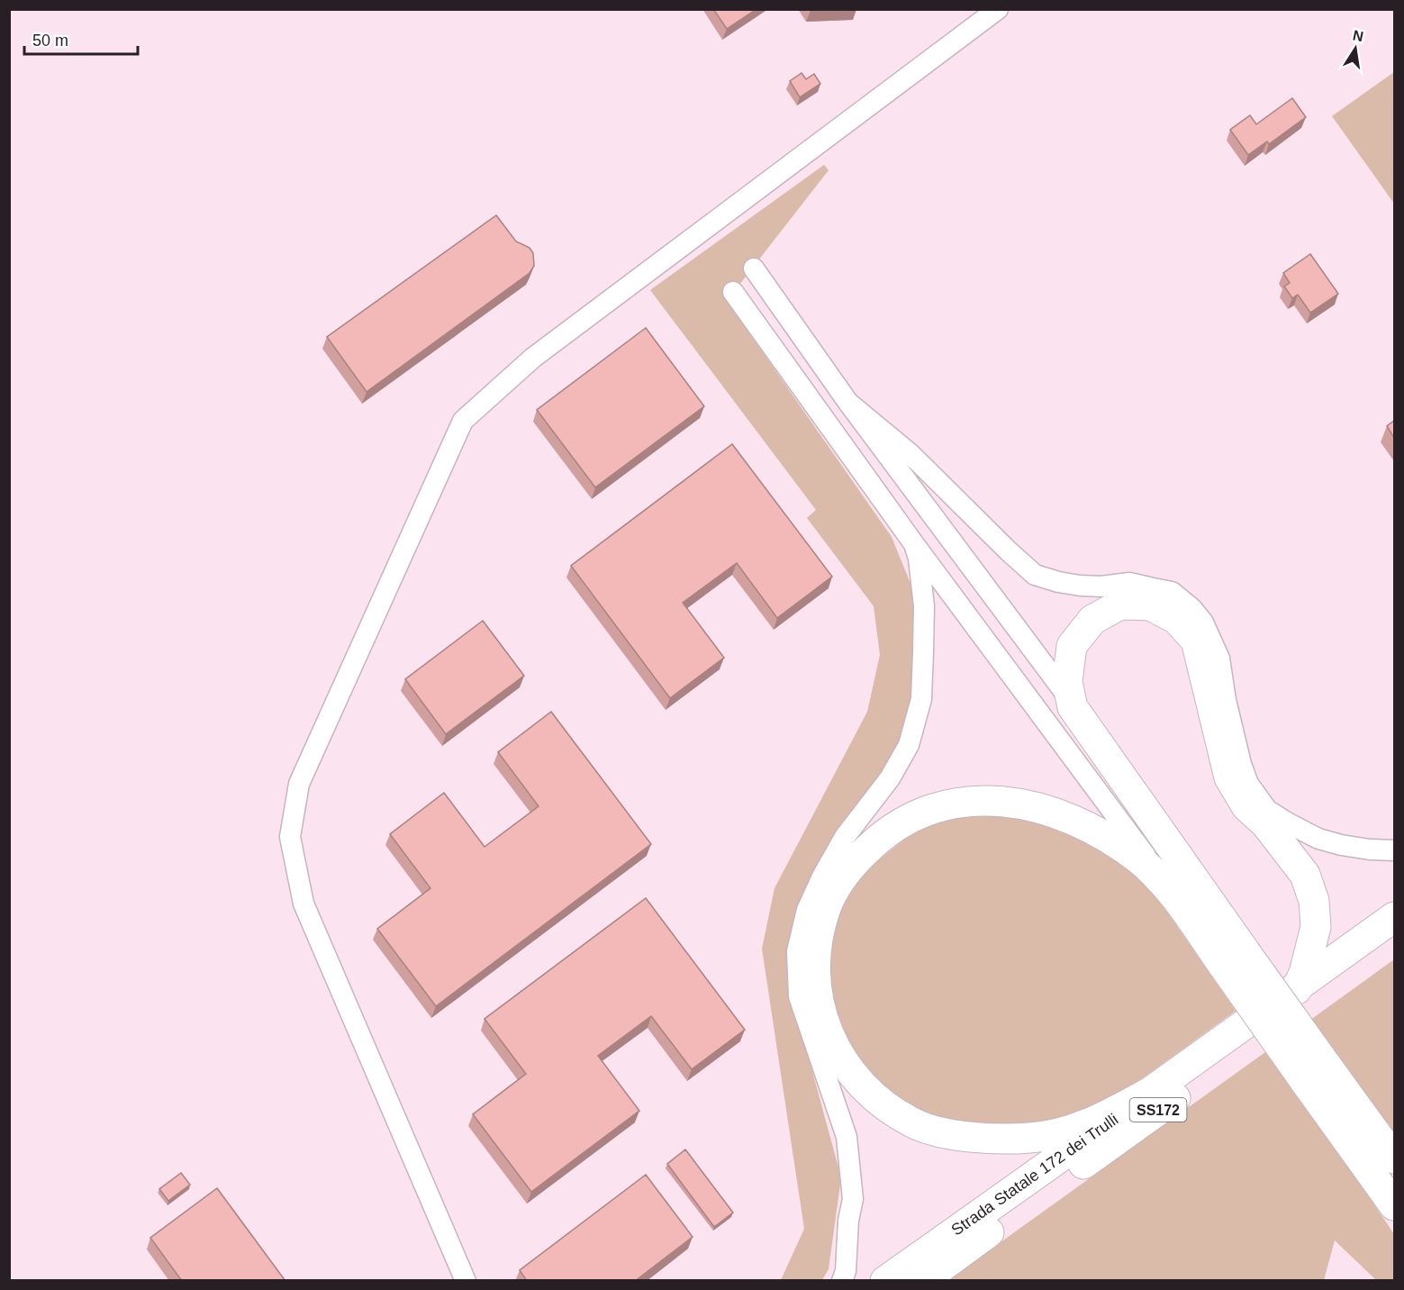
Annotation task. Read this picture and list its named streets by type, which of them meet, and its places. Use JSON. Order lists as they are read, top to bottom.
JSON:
{
  "streets": {
    "highway": ["SS172", "Strada Statale 172 dei Trulli"]
  },
  "scale_bar": "50 m",
  "north": "top"
}
